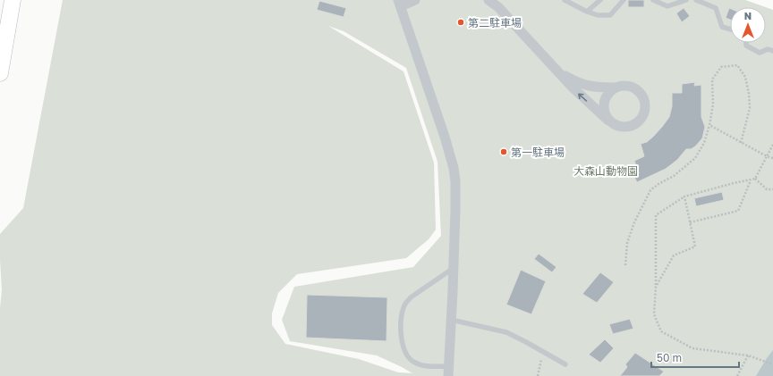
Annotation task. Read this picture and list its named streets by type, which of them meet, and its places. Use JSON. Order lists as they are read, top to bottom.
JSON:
{
  "parks": ["大森山動物園"],
  "places": ["第二駐車場", "第一駐車場"],
  "scale_bar": "50 m",
  "north": "top"
}
